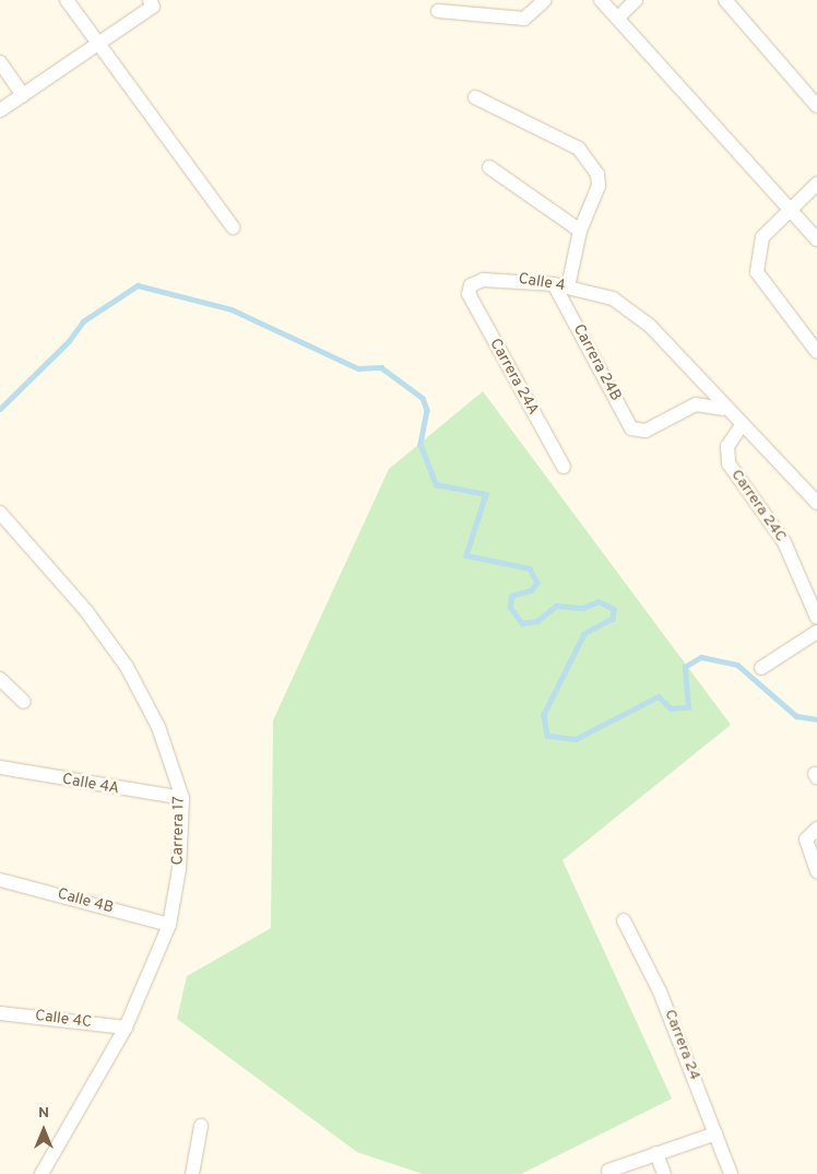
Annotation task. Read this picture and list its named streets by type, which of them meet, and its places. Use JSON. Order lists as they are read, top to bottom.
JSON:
{
  "streets": {
    "street": [
      "Calle 4",
      "Carrera 24B",
      "Carrera 24A",
      "Carrera 24C",
      "Calle 4A",
      "Carrera 17",
      "Calle 4B",
      "Calle 4C",
      "Carrera 24"
    ]
  },
  "crossings": [
    ["Calle 4", "Carrera 24B"],
    ["Calle 4", "Carrera 24A"],
    ["Calle 4A", "Carrera 17"],
    ["Carrera 17", "Calle 4B"],
    ["Carrera 17", "Calle 4C"]
  ],
  "north": "top"
}
